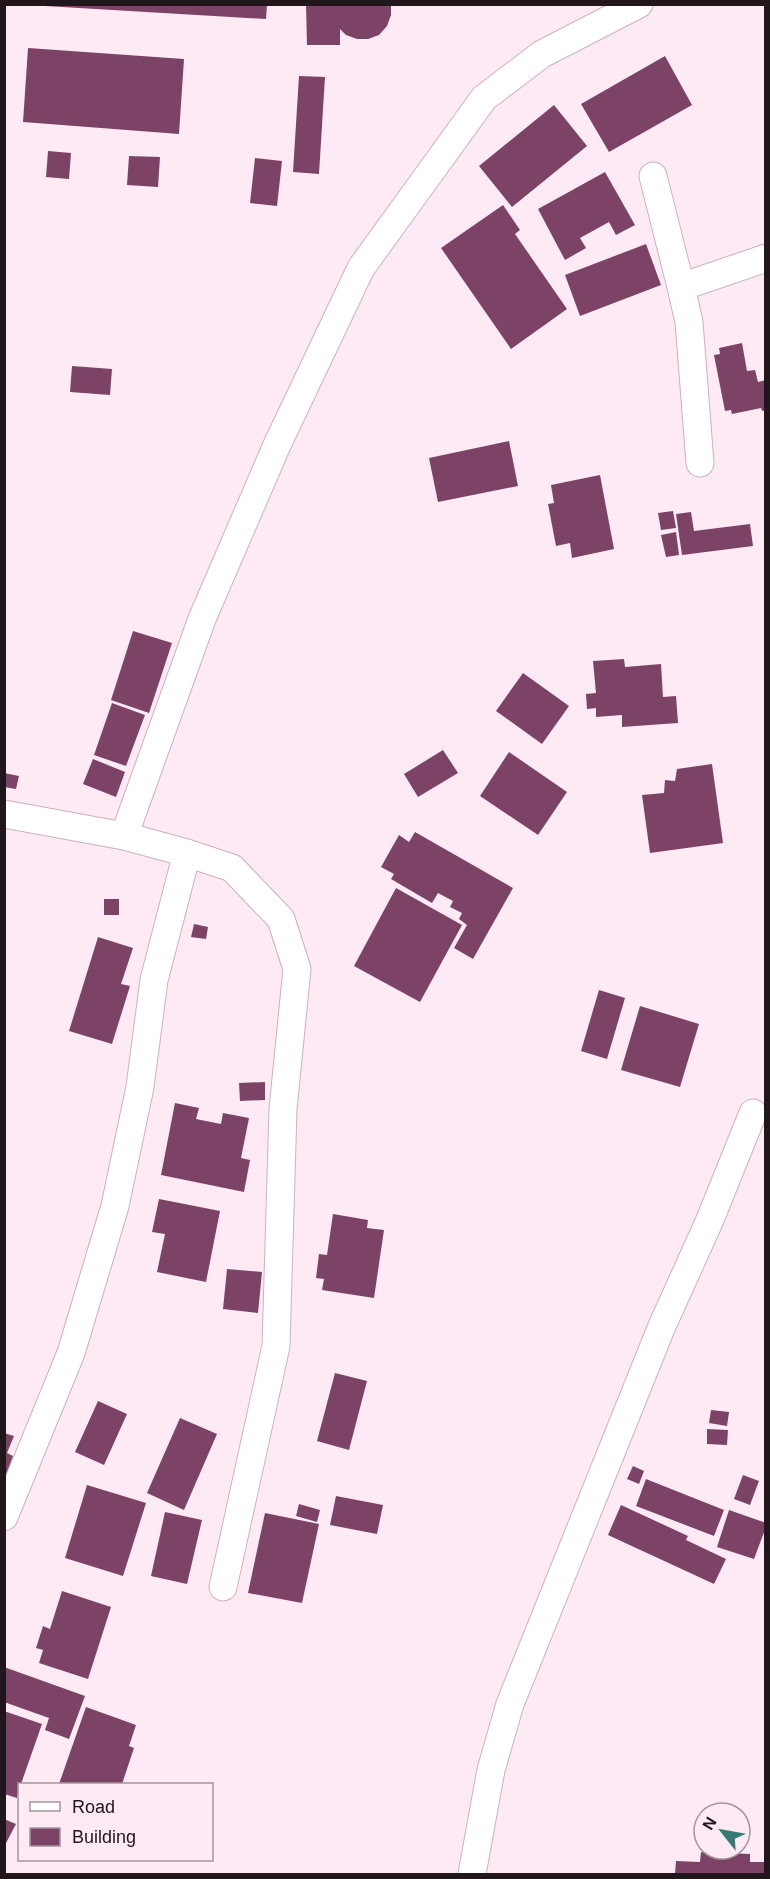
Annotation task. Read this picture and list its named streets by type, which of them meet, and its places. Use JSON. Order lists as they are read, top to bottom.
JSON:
{
  "legend": ["Road", "Building"],
  "north": "top left"
}
